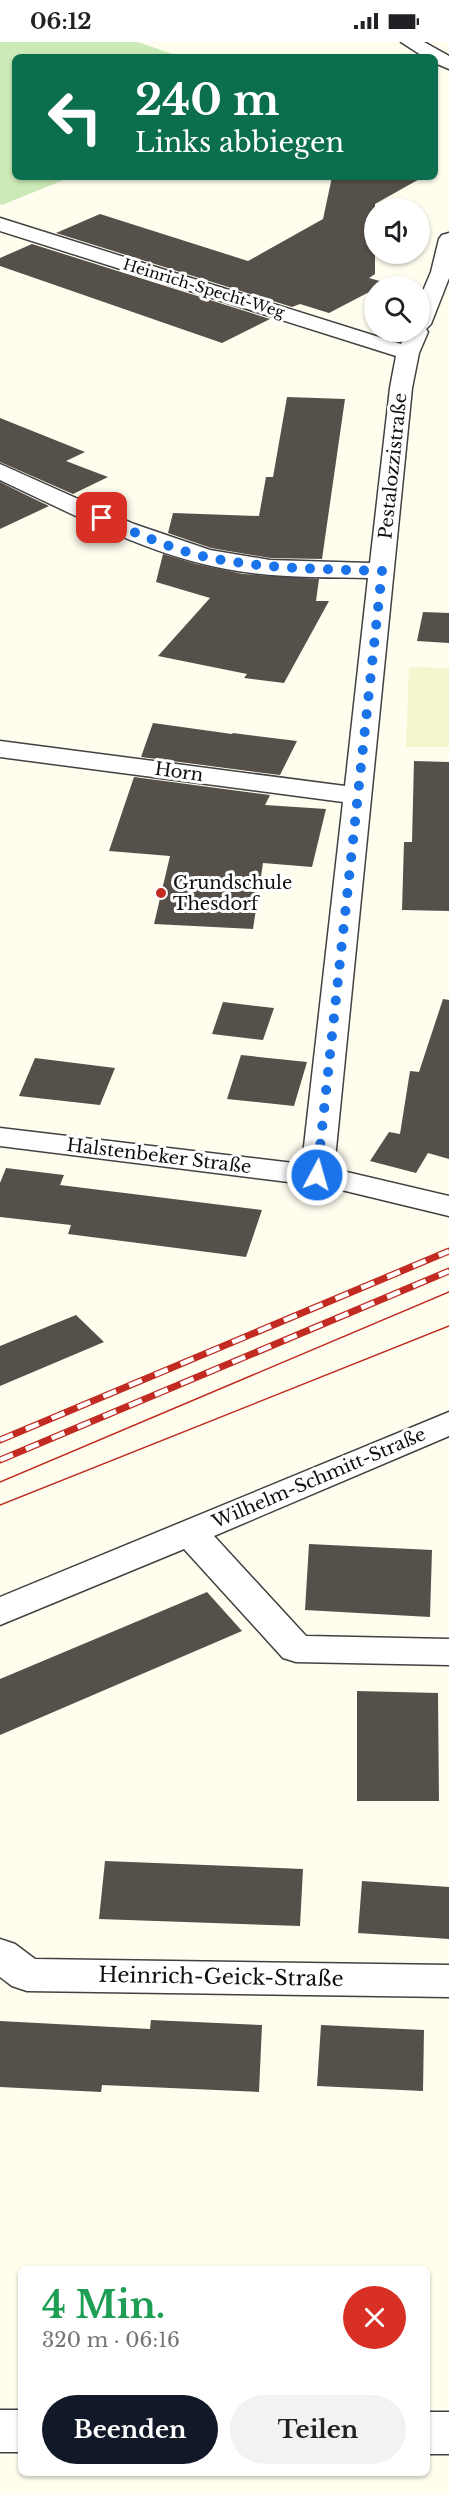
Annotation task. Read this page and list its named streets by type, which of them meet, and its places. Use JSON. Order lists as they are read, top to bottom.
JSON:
{
  "streets": {
    "street": [
      "Heinrich-Specht-Weg",
      "Pestalozzistraße",
      "Horn",
      "Halstenbeker Straße",
      "Wilhelm-Schmitt-Straße",
      "Heinrich-Geick-Straße"
    ]
  },
  "crossings": [
    ["Pestalozzistraße", "Horn"],
    ["Pestalozzistraße", "Halstenbeker Straße"]
  ],
  "places": ["Grundschule Thesdorf"],
  "page": {
    "status": "06:12",
    "turn": ["240 m", "Links abbiegen"],
    "heading": ["4 Min.", "320 m · 06:16"],
    "buttons": ["Beenden", "Teilen"]
  }
}
